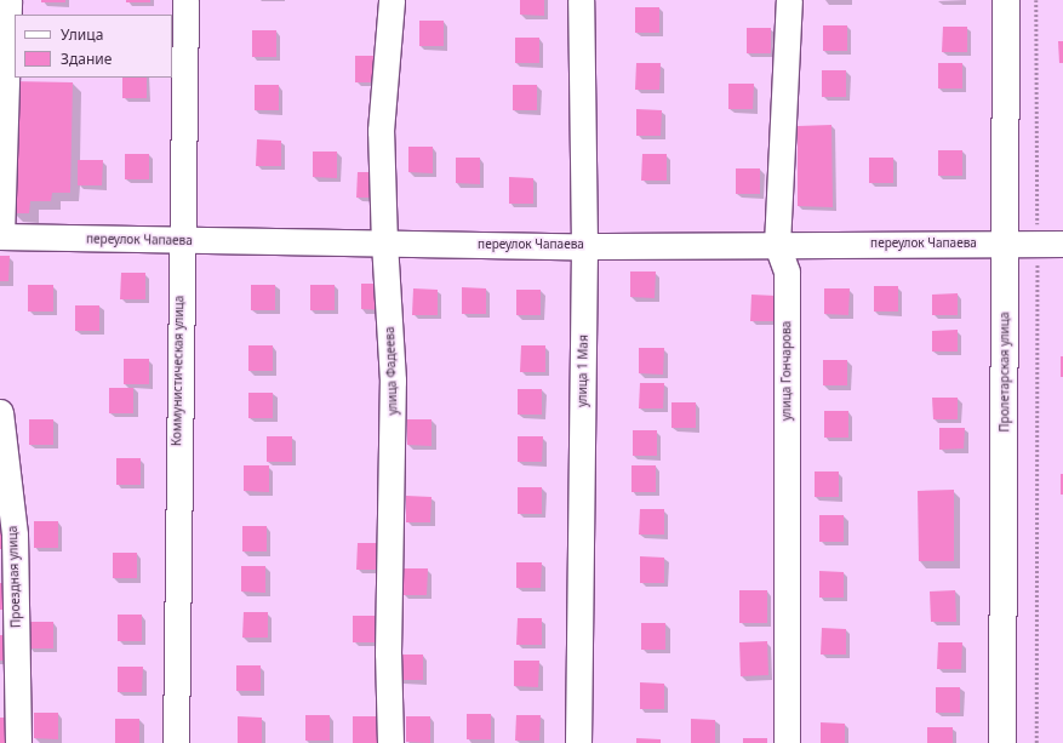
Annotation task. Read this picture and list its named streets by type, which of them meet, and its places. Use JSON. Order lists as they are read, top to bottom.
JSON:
{
  "streets": {
    "main road": ["Пролетарская улица"],
    "street": [
      "переулок Чапаева",
      "Коммунистическая улица",
      "улица Фадеева",
      "улица 1 Мая",
      "улица Гончарова",
      "Проездная улица"
    ]
  },
  "crossings": [
    ["переулок Чапаева", "Коммунистическая улица"],
    ["переулок Чапаева", "улица Фадеева"],
    ["переулок Чапаева", "улица 1 Мая"],
    ["переулок Чапаева", "улица Гончарова"],
    ["переулок Чапаева", "Пролетарская улица"]
  ],
  "legend": ["Улица", "Здание"]
}
